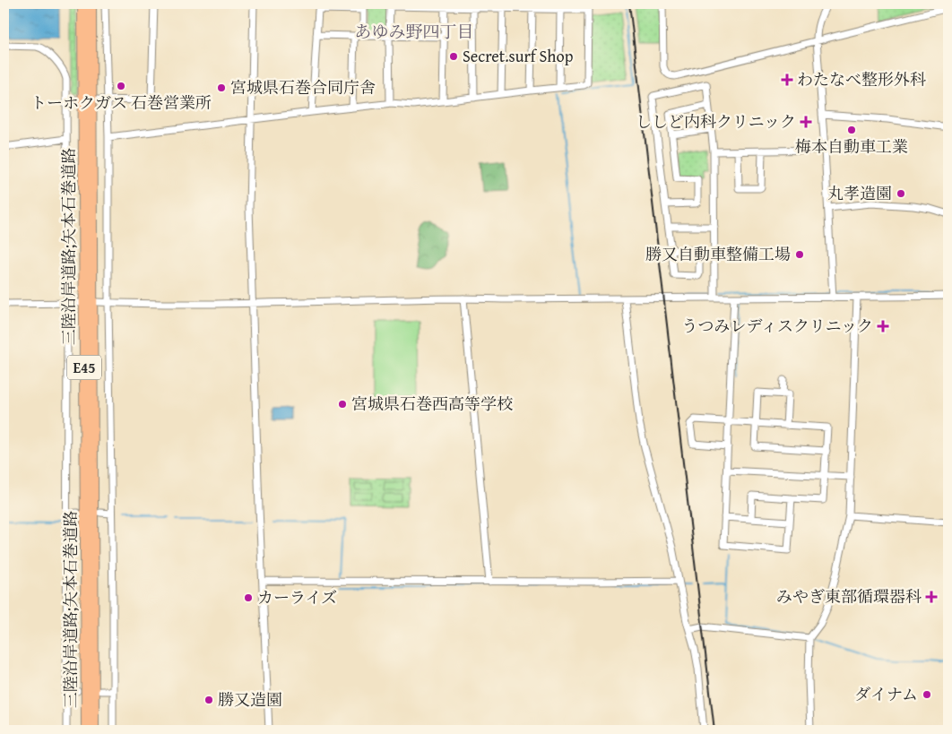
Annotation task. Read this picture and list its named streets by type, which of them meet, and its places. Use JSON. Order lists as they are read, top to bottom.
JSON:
{
  "streets": {
    "highway": ["三陸沿岸道路;矢本石巻道路", "E45"]
  },
  "districts": ["あゆみ野四丁目"],
  "places": {
    "other": [
      "Secret.surf Shop",
      "トーホクガス 石巻営業所",
      "宮城県石巻合同庁舎",
      "梅本自動車工業",
      "丸孝造園",
      "勝又自動車整備工場",
      "宮城県石巻西高等学校",
      "カーライズ",
      "ダイナム",
      "勝又造園"
    ],
    "health": [
      "わたなべ整形外科",
      "ししど内科クリニック",
      "うつみレディスクリニック",
      "みやぎ東部循環器科"
    ]
  }
}
